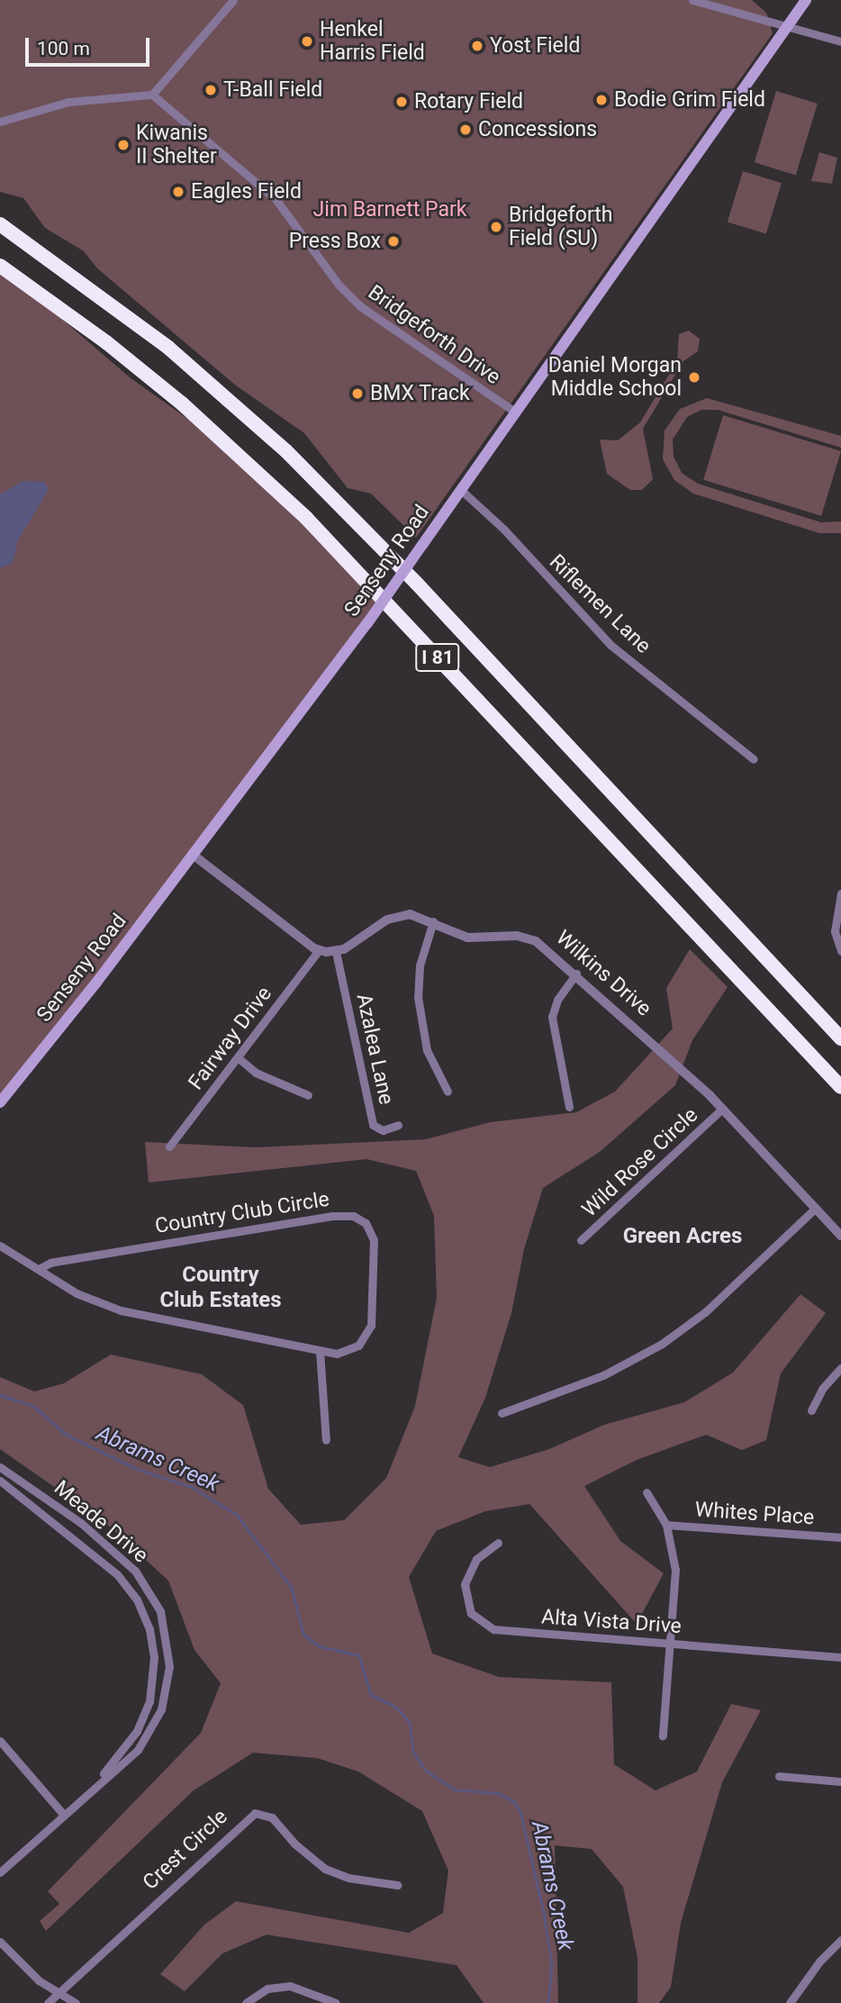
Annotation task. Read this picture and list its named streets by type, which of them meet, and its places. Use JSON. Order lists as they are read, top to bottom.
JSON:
{
  "streets": {
    "highway": ["I 81"],
    "main road": ["Senseny Road"],
    "street": [
      "Bridgeforth Drive",
      "Riflemen Lane",
      "Wilkins Drive",
      "Fairway Drive",
      "Azalea Lane",
      "Wild Rose Circle",
      "Country Club Circle",
      "Whites Place",
      "Meade Drive",
      "Alta Vista Drive",
      "Crest Circle"
    ]
  },
  "crossings": [
    ["Bridgeforth Drive", "Senseny Road"],
    ["Senseny Road", "Riflemen Lane"],
    ["Wilkins Drive", "Azalea Lane"],
    ["Wilkins Drive", "Wild Rose Circle"]
  ],
  "districts": ["Green Acres", "Country Club Estates"],
  "water": ["Abrams Creek"],
  "parks": ["Jim Barnett Park"],
  "places": [
    "Henkel Harris Field",
    "Yost Field",
    "T-Ball Field",
    "Bodie Grim Field",
    "Rotary Field",
    "Concessions",
    "Kiwanis II Shelter",
    "Eagles Field",
    "Bridgeforth Field (SU)",
    "Press Box",
    "Daniel Morgan Middle School",
    "BMX Track"
  ],
  "scale_bar": "100 m"
}
